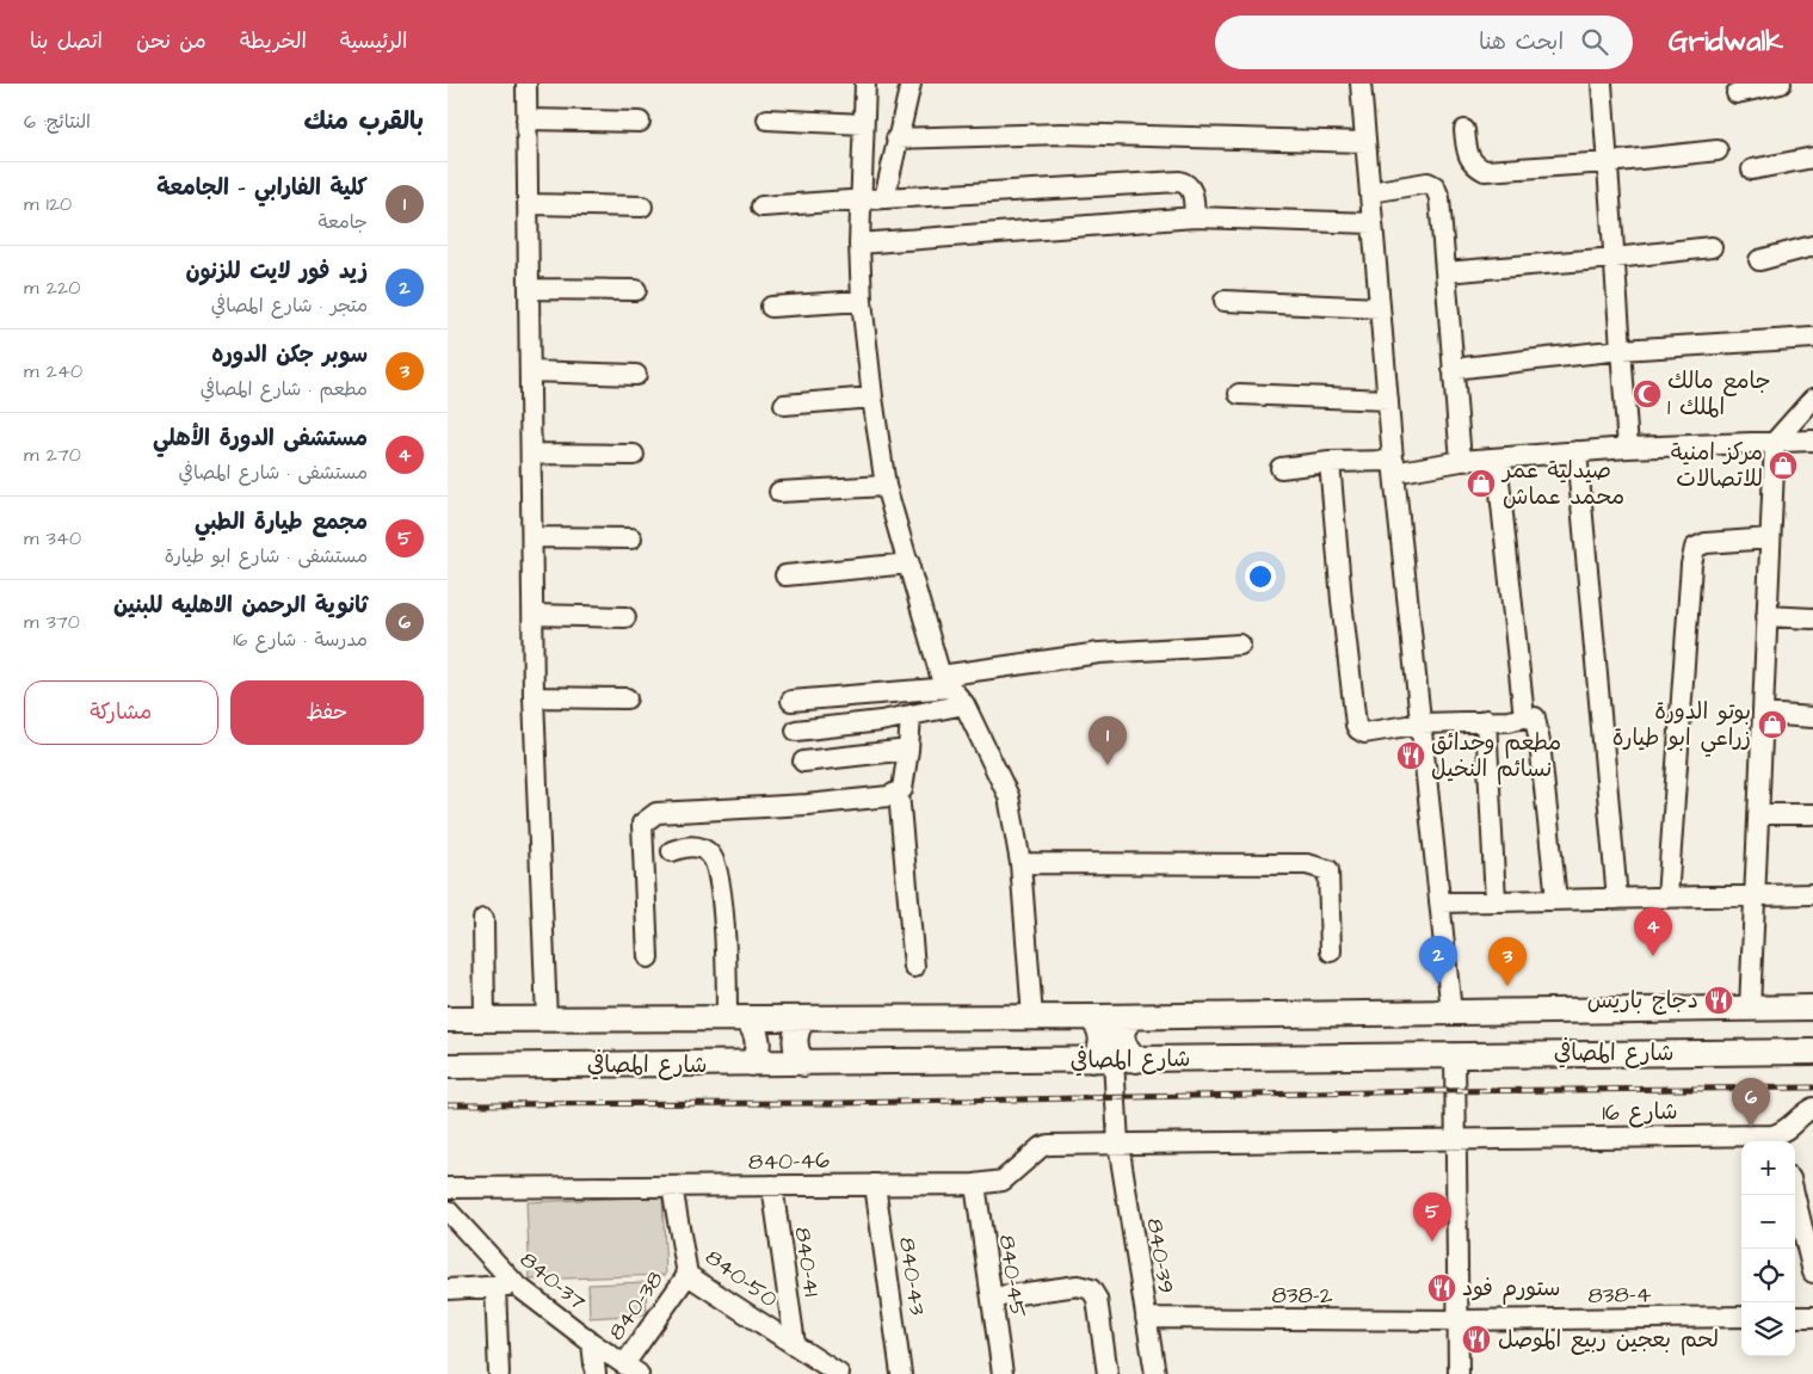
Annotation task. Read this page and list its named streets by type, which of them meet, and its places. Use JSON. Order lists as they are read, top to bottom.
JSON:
{
  "streets": {
    "main road": ["شارع المصافي"],
    "street": [
      "شارع 16",
      "840-46",
      "840-39",
      "840-41",
      "840-43",
      "840-45",
      "840-50",
      "840-37",
      "838-2",
      "838-4",
      "840-38"
    ]
  },
  "crossings": [
    ["شارع المصافي", "840-39"],
    ["شارع 16", "840-46"],
    ["شارع 16", "840-39"],
    ["840-46", "840-39"],
    ["840-46", "840-41"],
    ["840-46", "840-43"],
    ["840-46", "840-45"],
    ["840-46", "840-50"],
    ["840-39", "838-2"],
    ["840-41", "840-50"],
    ["840-50", "840-38"],
    ["840-37", "840-38"],
    ["838-2", "838-4"]
  ],
  "places": {
    "mosque": ["جامع مالك الملك 1"],
    "shop": ["مركز امنية للاتصالات", "صيدلية عمر محمد عماش", "بوتو الدورة زراعي ابو طيارة"],
    "restaurant": [
      "مطعم وحدائق نسائم النخيل",
      "دجاج باريس",
      "ستورم فود",
      "لحم بعجين ربيع الموصل"
    ]
  },
  "page": {
    "header": "Gridwalk",
    "search": "ابحث هنا",
    "nav": [
      "الرئيسية",
      "الخريطة",
      "من نحن",
      "اتصل بنا"
    ],
    "heading": ["بالقرب منك", "النتائج: 6"],
    "list": [
      {
        "mark": "1",
        "name": "كلية الفارابي - الجامعة",
        "note": "جامعة",
        "value": "120 m"
      },
      {
        "mark": "2",
        "name": "زيد فور لايت للزنون",
        "note": "متجر · شارع المصافي",
        "value": "220 m"
      },
      {
        "mark": "3",
        "name": "سوبر جكن الدوره",
        "note": "مطعم · شارع المصافي",
        "value": "240 m"
      },
      {
        "mark": "4",
        "name": "مستشفى الدورة الأهلي",
        "note": "مستشفى · شارع المصافي",
        "value": "270 m"
      },
      {
        "mark": "5",
        "name": "مجمع طيارة الطبي",
        "note": "مستشفى · شارع ابو طيارة",
        "value": "340 m"
      },
      {
        "mark": "6",
        "name": "ثانوية الرحمن الاهليه للبنين",
        "note": "مدرسة · شارع 16",
        "value": "370 m"
      }
    ],
    "buttons": ["حفظ", "مشاركة"],
    "pins": [
      "1",
      "4",
      "2",
      "3",
      "6",
      "5"
    ],
    "map_buttons": ["+", "−"]
  }
}
